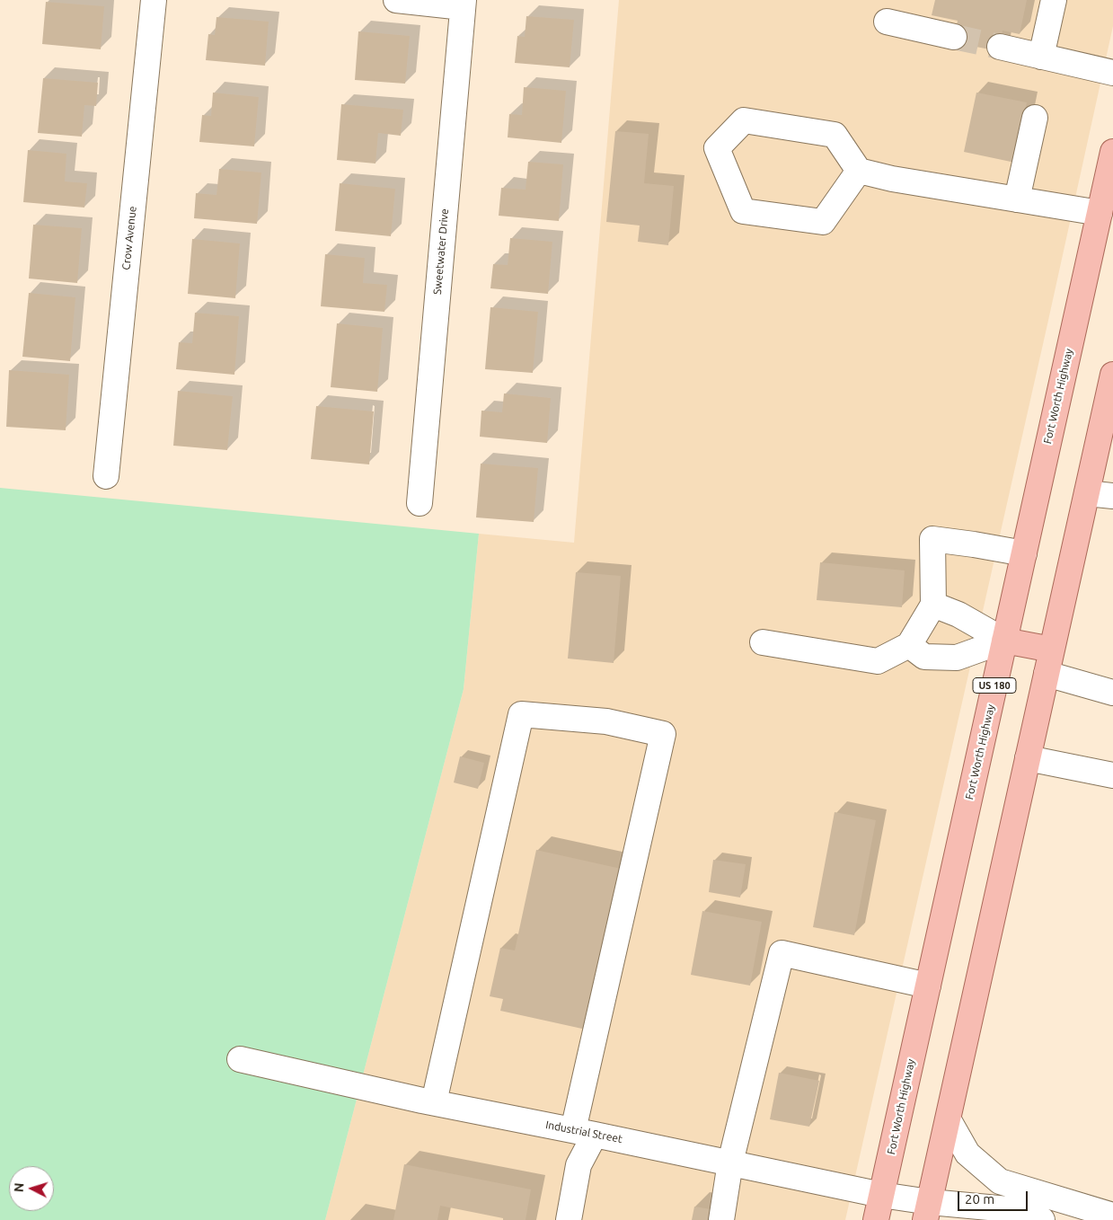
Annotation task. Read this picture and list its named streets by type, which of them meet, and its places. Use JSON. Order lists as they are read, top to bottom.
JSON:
{
  "streets": {
    "main road": ["Fort Worth Highway", "US 180"],
    "street": ["Crow Avenue", "Sweetwater Drive", "Industrial Street"]
  },
  "crossings": [
    ["Fort Worth Highway", "Industrial Street"]
  ],
  "scale_bar": "20 m",
  "north": "left"
}
